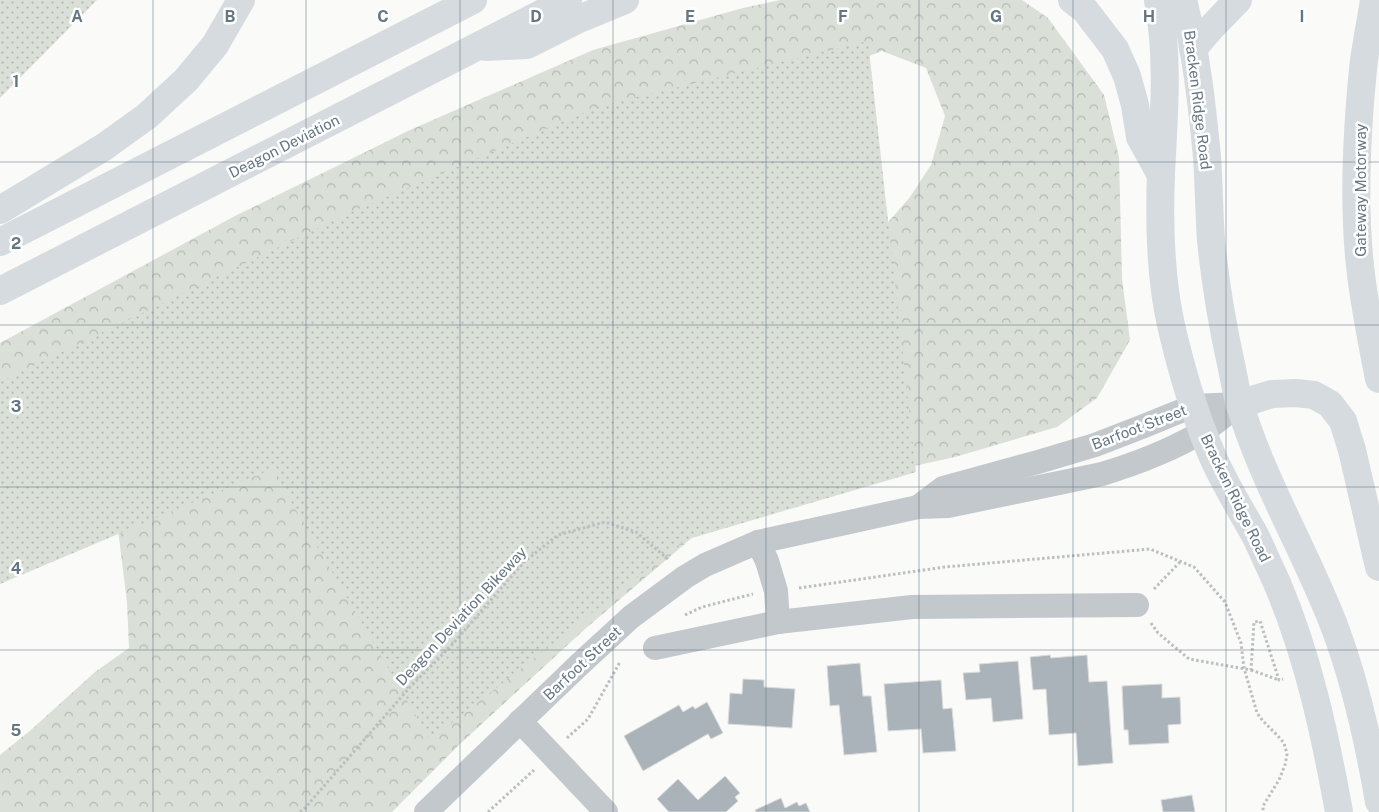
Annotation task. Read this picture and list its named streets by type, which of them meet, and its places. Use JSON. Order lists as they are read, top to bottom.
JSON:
{
  "streets": {
    "main road": ["Bracken Ridge Road", "Deagon Deviation", "Gateway Motorway"],
    "street": ["Barfoot Street"],
    "path": ["Deagon Deviation Bikeway"]
  },
  "crossings": [
    ["Bracken Ridge Road", "Barfoot Street"]
  ],
  "grid": {
    "columns": [
      "A",
      "B",
      "C",
      "D",
      "E",
      "F",
      "G",
      "H",
      "I"
    ],
    "rows": [
      "1",
      "2",
      "3",
      "4",
      "5"
    ]
  }
}
